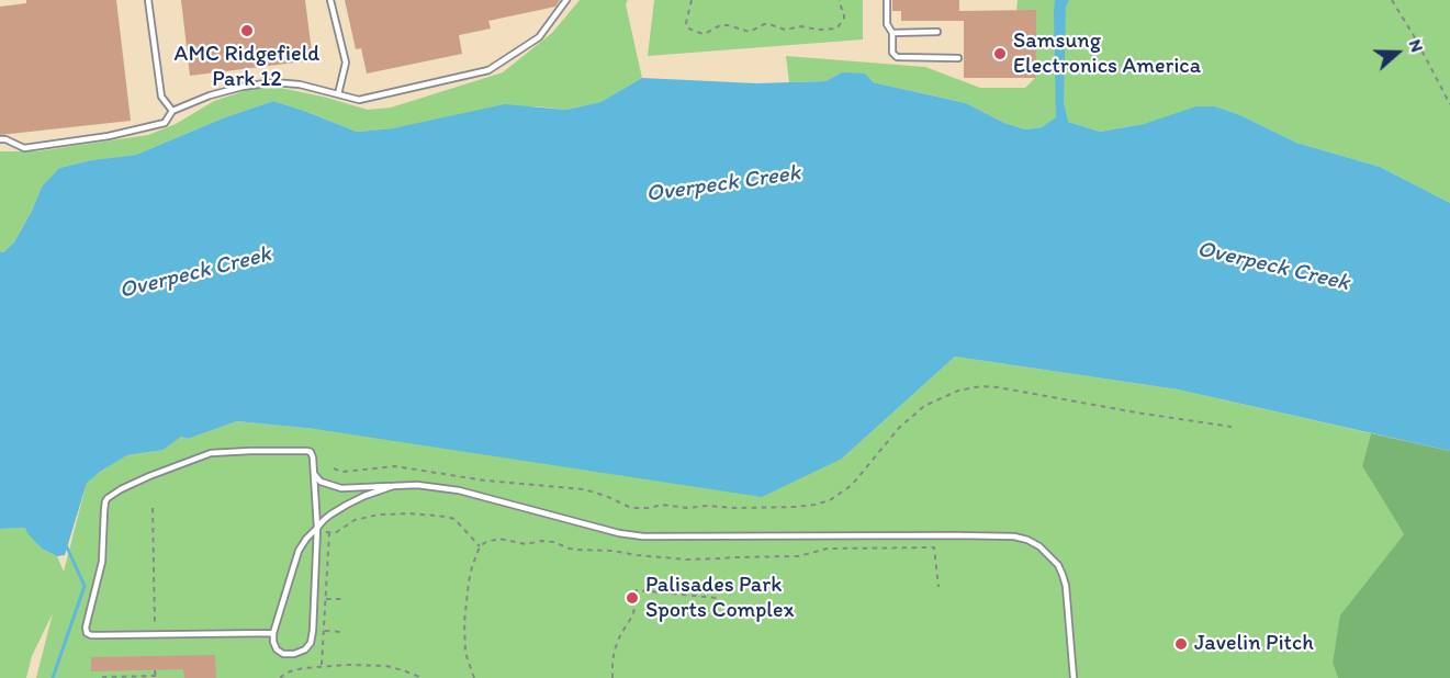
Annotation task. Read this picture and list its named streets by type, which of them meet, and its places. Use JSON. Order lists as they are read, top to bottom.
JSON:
{
  "water": ["Overpeck Creek"],
  "places": [
    "AMC Ridgefield Park 12",
    "Samsung Electronics America",
    "Palisades Park Sports Complex",
    "Javelin Pitch"
  ],
  "north": "right"
}
